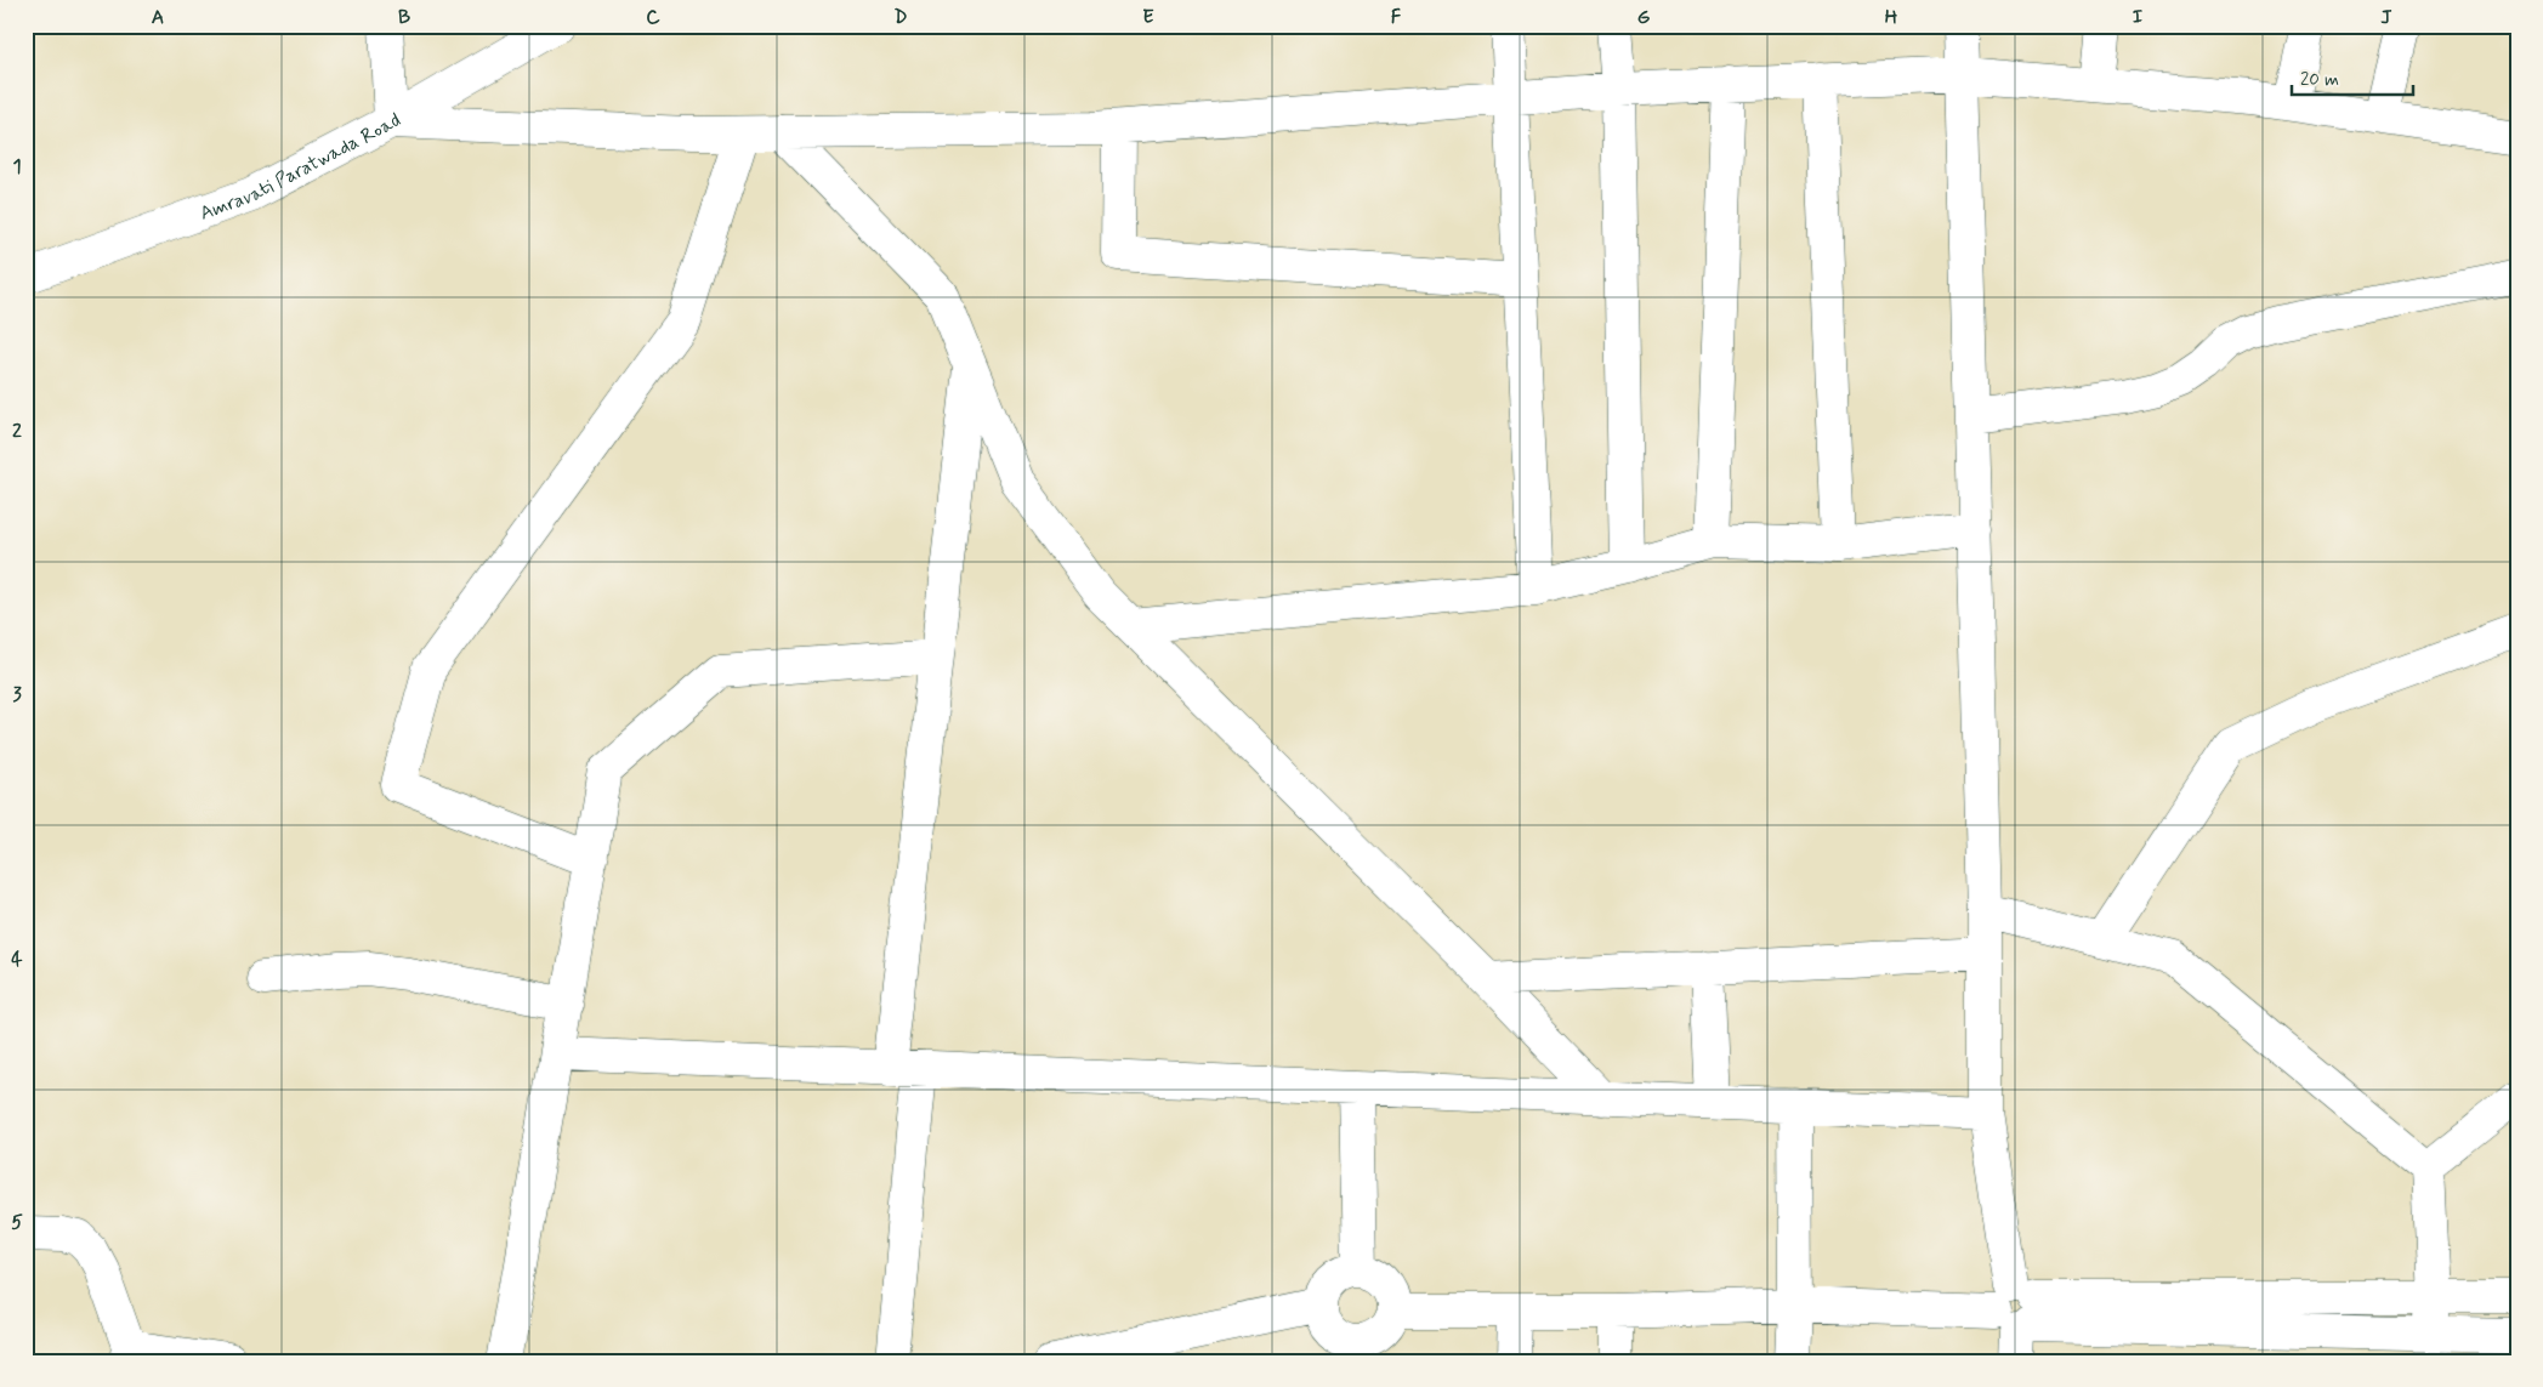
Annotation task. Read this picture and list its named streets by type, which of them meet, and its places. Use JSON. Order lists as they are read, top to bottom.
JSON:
{
  "streets": {
    "street": ["Amravati Paratwada Road"]
  },
  "scale_bar": "20 m",
  "grid": {
    "columns": [
      "A",
      "B",
      "C",
      "D",
      "E",
      "F",
      "G",
      "H",
      "I",
      "J"
    ],
    "rows": [
      "1",
      "2",
      "3",
      "4",
      "5"
    ]
  }
}
